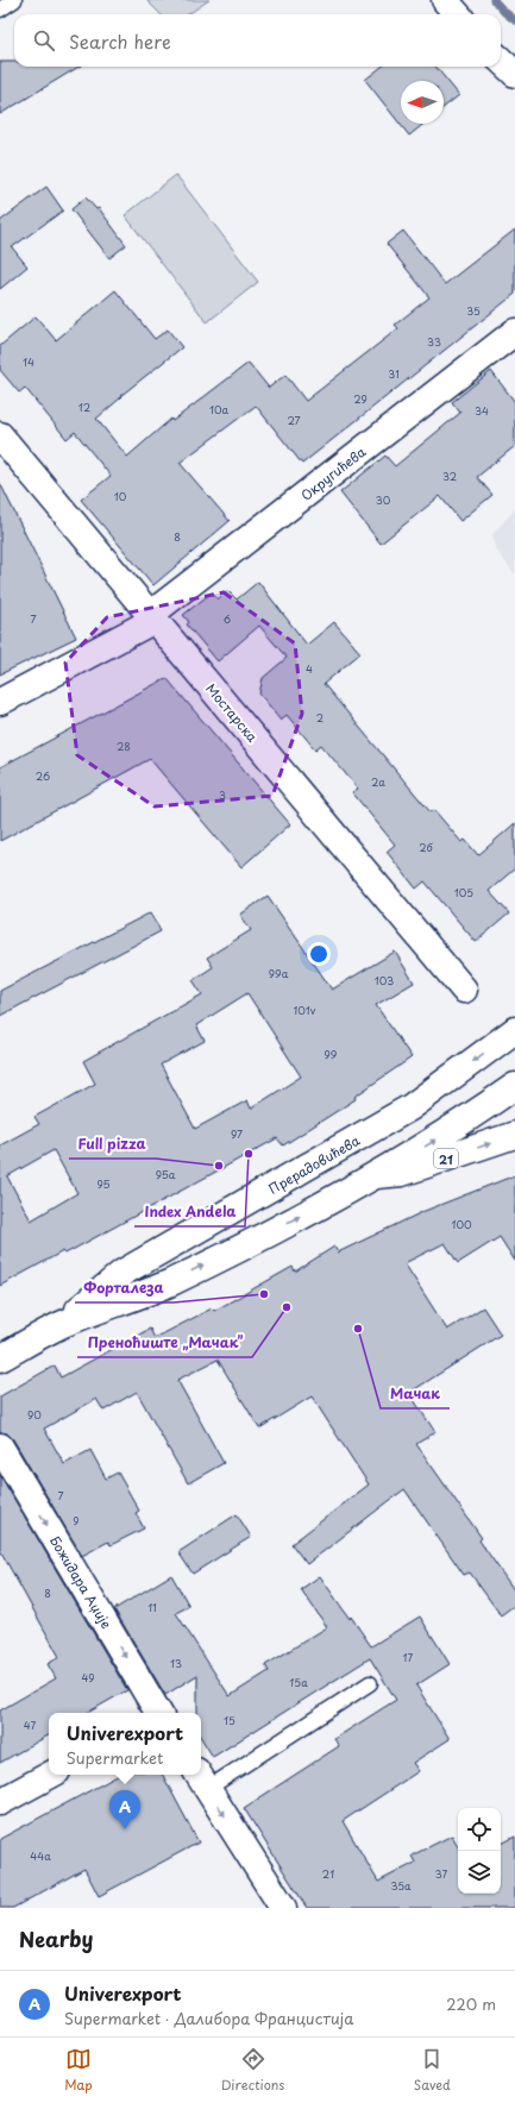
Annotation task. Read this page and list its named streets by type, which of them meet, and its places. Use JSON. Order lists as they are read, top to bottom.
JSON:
{
  "streets": {
    "street": [
      "Округићева",
      "Мостарска",
      "21",
      "Прерадовићева",
      "Божидара Аџије"
    ]
  },
  "crossings": [
    ["Округићева", "Мостарска"],
    ["21", "Прерадовићева"]
  ],
  "one_way": ["Божидара Аџије"],
  "places": [
    "Index Andela",
    "Full pizza",
    "Форталеза",
    "Преноћиште „Мачак”",
    "Мачак"
  ],
  "house_numbers": [
    "35",
    "33",
    "14",
    "31",
    "29",
    "12",
    "10a",
    "34",
    "27",
    "32",
    "10",
    "30",
    "8",
    "7",
    "6",
    "4",
    "2",
    "28",
    "26",
    "2a",
    "3",
    "2б",
    "105",
    "99a",
    "103",
    "101v",
    "99",
    "97",
    "95a",
    "95",
    "100",
    "90",
    "7",
    "9",
    "8",
    "11",
    "17",
    "13",
    "49",
    "15a",
    "15",
    "47",
    "44a",
    "21",
    "37",
    "35a"
  ],
  "north": "left",
  "page": {
    "search": "Search here",
    "popup": ["Univerexport", "Supermarket"],
    "pins": "A",
    "heading": "Nearby",
    "list": [
      {
        "mark": "A",
        "name": "Univerexport",
        "note": "Supermarket · Далибора Францистија",
        "value": "220 m"
      }
    ],
    "nav": ["Map", "Directions", "Saved"]
  }
}
